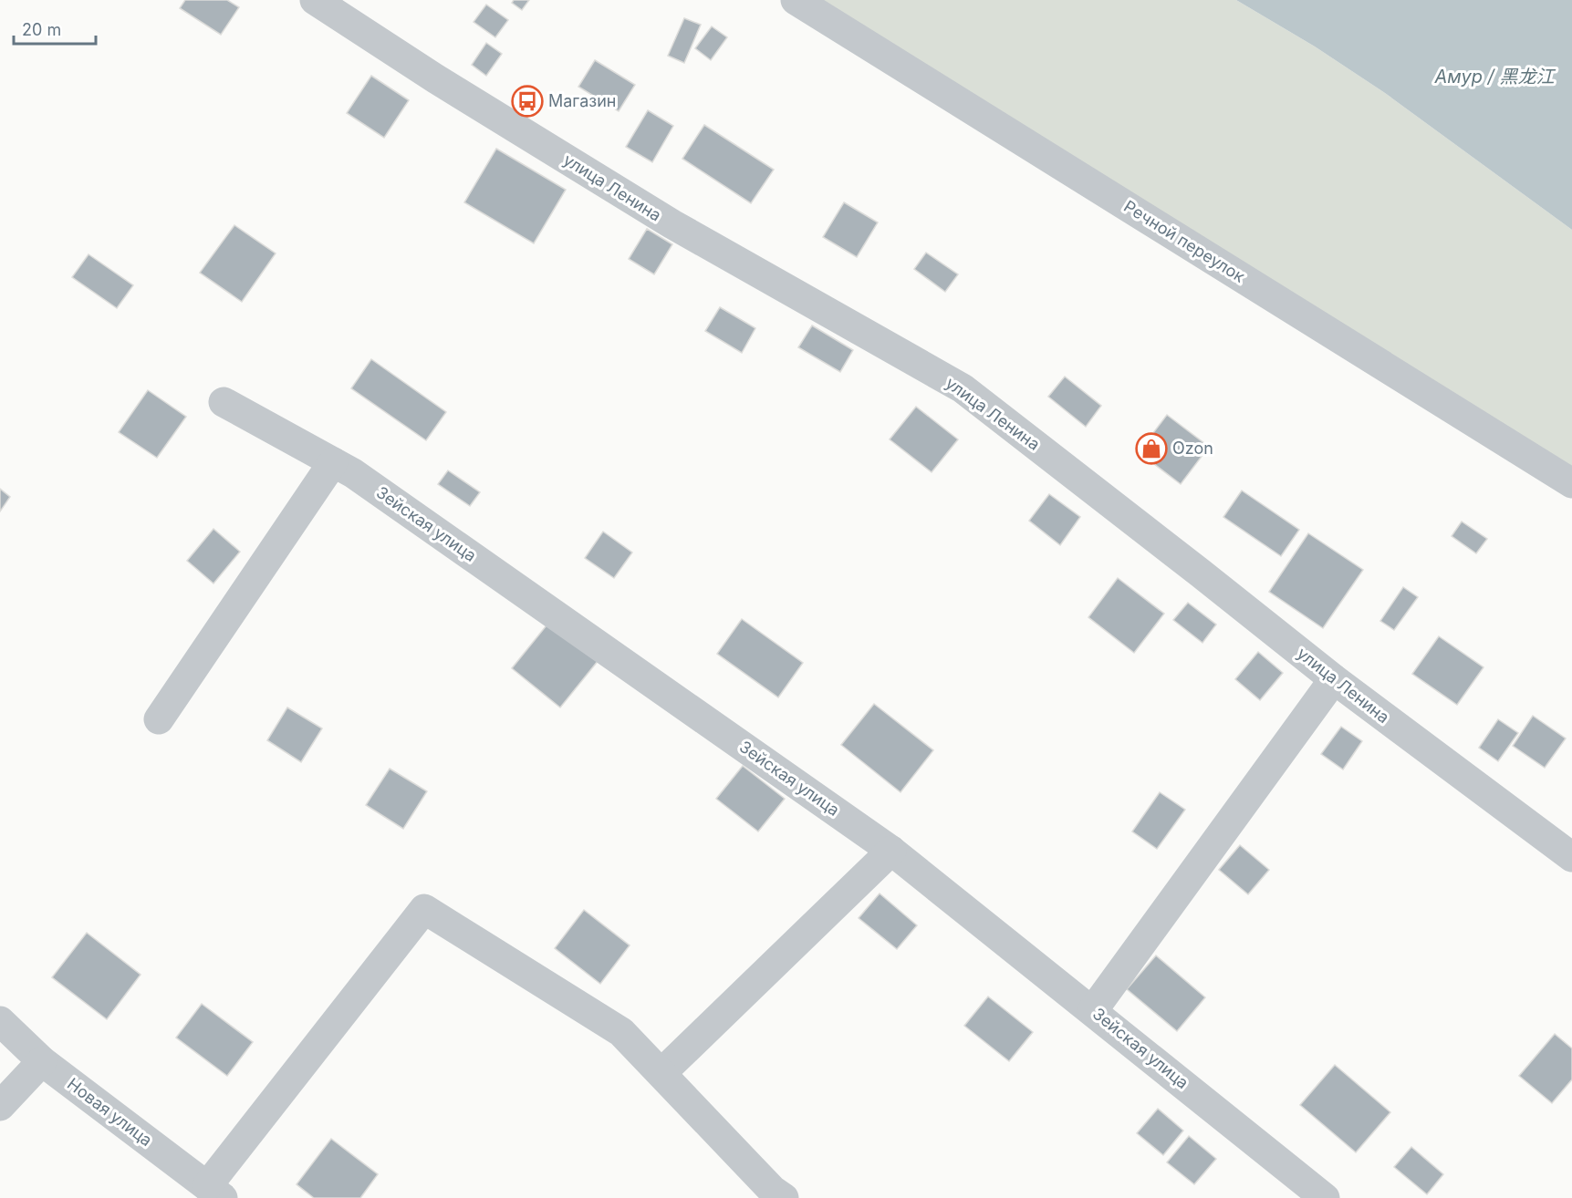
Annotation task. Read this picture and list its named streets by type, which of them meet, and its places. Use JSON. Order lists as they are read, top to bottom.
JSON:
{
  "streets": {
    "street": [
      "улица Ленина",
      "Речной переулок",
      "Зейская улица",
      "Новая улица"
    ]
  },
  "water": ["Амур / 黑龙江"],
  "places": {
    "bus stop": ["Магазин"],
    "shop": ["Ozon"]
  },
  "scale_bar": "20 m"
}
